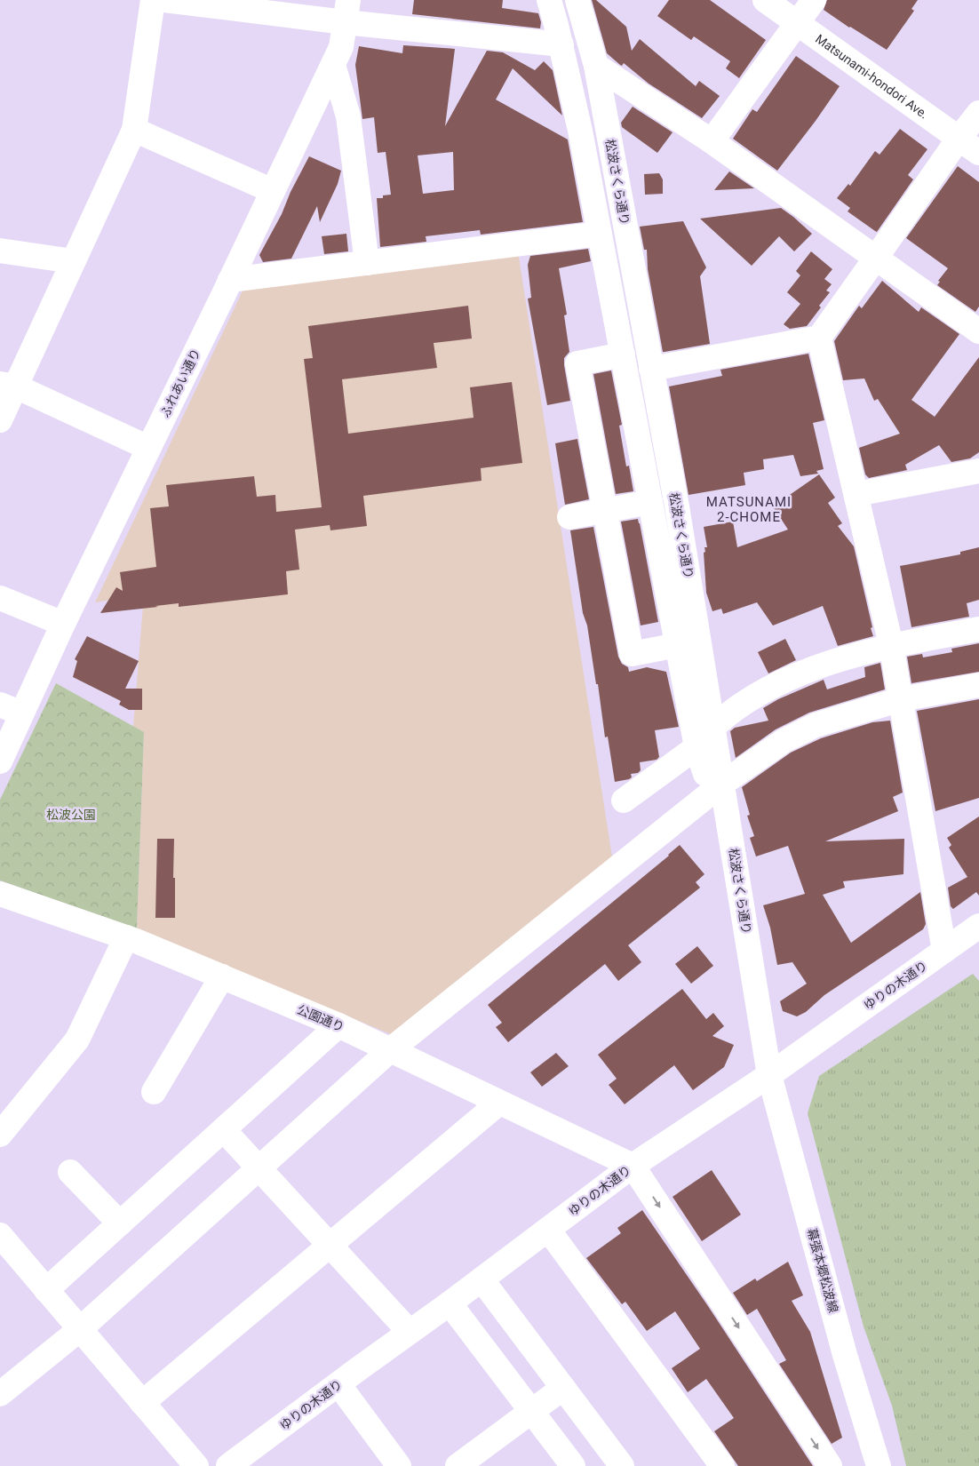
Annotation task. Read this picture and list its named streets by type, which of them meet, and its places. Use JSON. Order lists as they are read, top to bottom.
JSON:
{
  "streets": {
    "street": [
      "Matsunami-hondori Ave.",
      "松波さくら通り",
      "ふれあい通り",
      "ゆりの木通り",
      "公園通り",
      "幕張本郷松波線"
    ]
  },
  "crossings": [
    ["松波さくら通り", "ゆりの木通り"],
    ["松波さくら通り", "幕張本郷松波線"],
    ["ゆりの木通り", "公園通り"],
    ["ゆりの木通り", "幕張本郷松波線"]
  ],
  "districts": ["MATSUNAMI 2-CHOME"],
  "parks": ["松波公園"]
}
